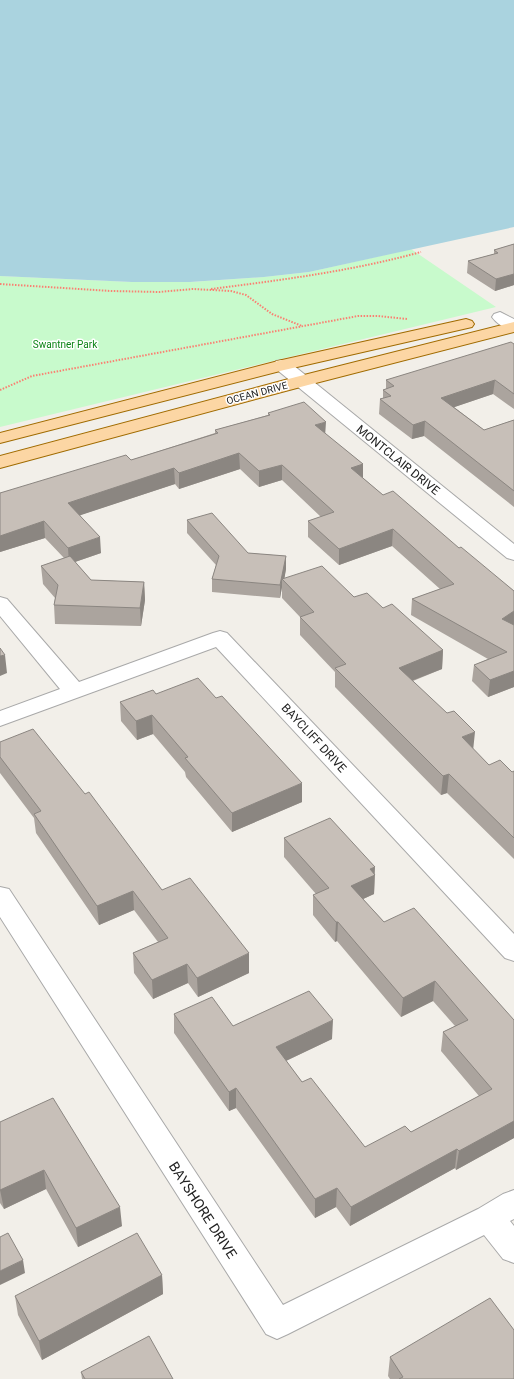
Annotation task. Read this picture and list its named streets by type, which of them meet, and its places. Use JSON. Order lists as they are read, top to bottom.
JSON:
{
  "streets": {
    "main road": ["OCEAN DRIVE"],
    "street": ["MONTCLAIR DRIVE", "BAYCLIFF DRIVE", "BAYSHORE DRIVE"]
  },
  "crossings": [
    ["OCEAN DRIVE", "MONTCLAIR DRIVE"]
  ],
  "parks": ["Swantner Park"]
}
